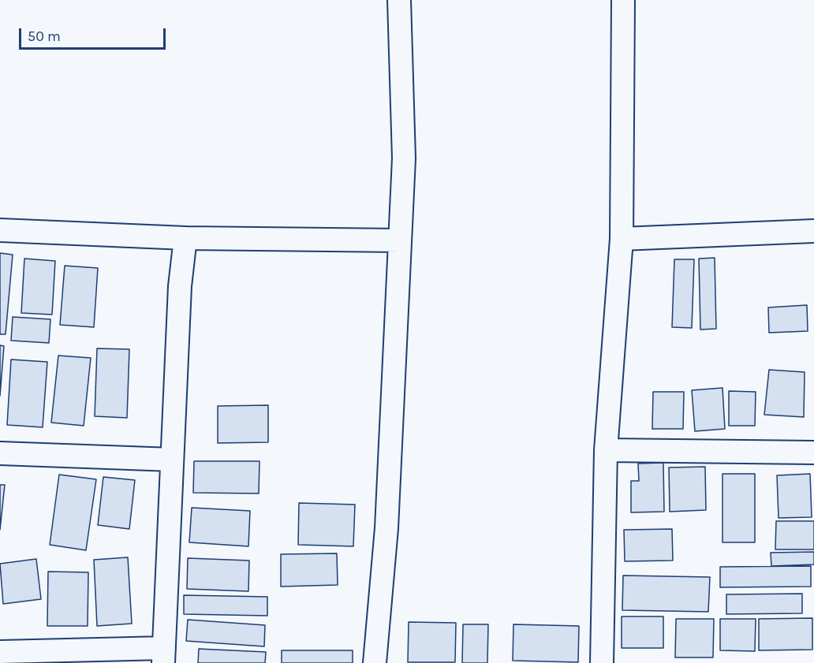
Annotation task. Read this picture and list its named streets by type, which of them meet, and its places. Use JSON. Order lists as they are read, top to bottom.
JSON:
{
  "scale_bar": "50 m"
}
